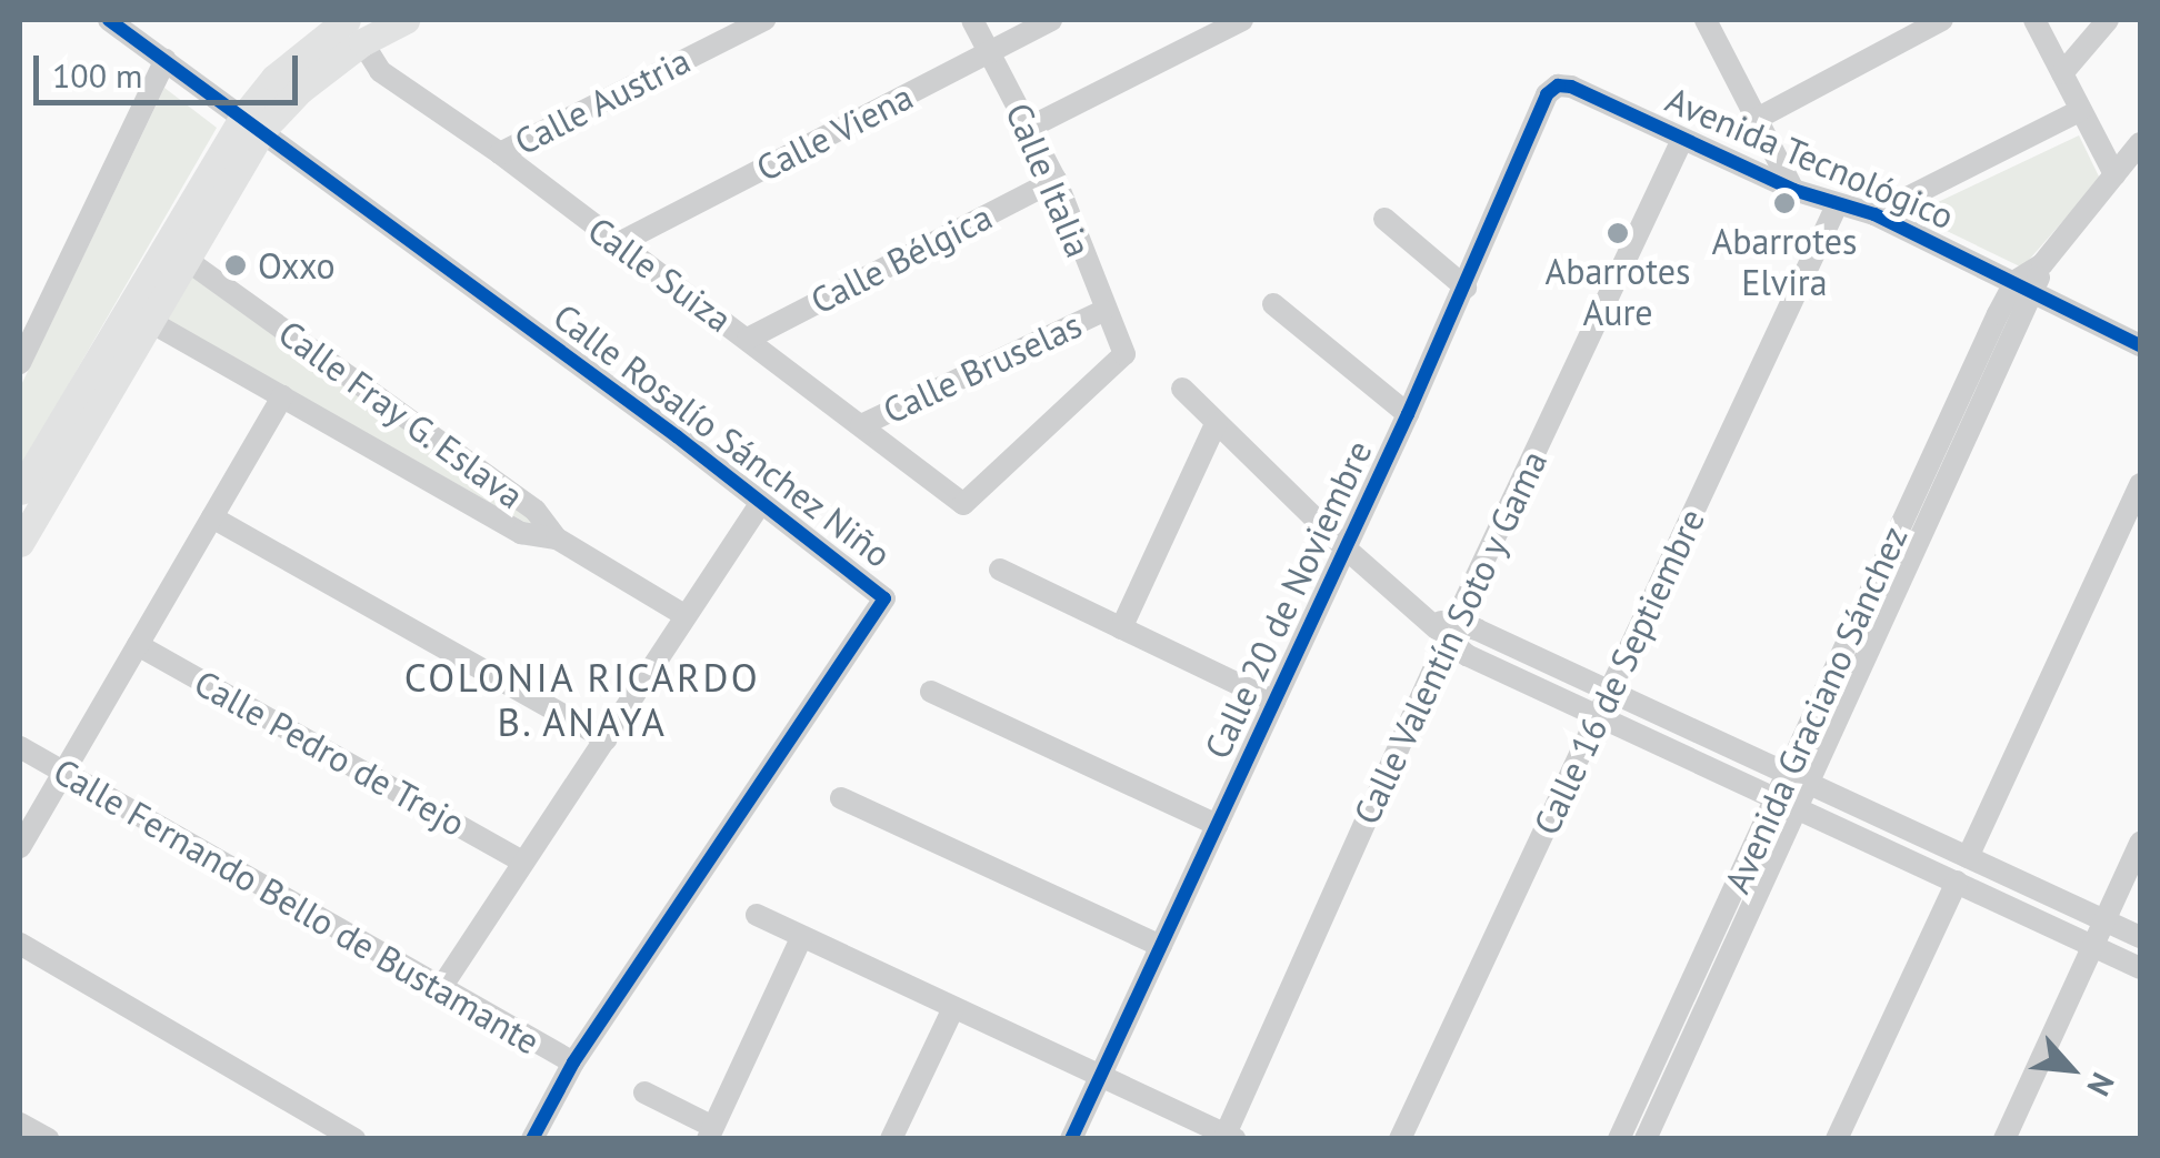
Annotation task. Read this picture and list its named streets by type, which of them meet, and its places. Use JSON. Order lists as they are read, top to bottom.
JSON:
{
  "streets": {
    "street": [
      "Calle Austria",
      "Calle Viena",
      "Avenida Tecnológico",
      "Calle Italia",
      "Calle Bélgica",
      "Calle Suiza",
      "Calle Bruselas",
      "Calle Fray G. Eslava",
      "Calle Rosalío Sánchez Niño",
      "Calle 20 de Noviembre",
      "Calle Valentín Soto y Gama",
      "Calle 16 de Septiembre",
      "Avenida Graciano Sánchez",
      "Calle Pedro de Trejo",
      "Calle Fernando Bello de Bustamante"
    ]
  },
  "crossings": [
    ["Calle Austria", "Calle Suiza"],
    ["Calle Viena", "Calle Italia"],
    ["Calle Viena", "Calle Suiza"],
    ["Avenida Tecnológico", "Calle 20 de Noviembre"],
    ["Avenida Tecnológico", "Calle Valentín Soto y Gama"],
    ["Avenida Tecnológico", "Calle 16 de Septiembre"],
    ["Avenida Tecnológico", "Avenida Graciano Sánchez"],
    ["Calle Italia", "Calle Bélgica"],
    ["Calle Italia", "Calle Suiza"],
    ["Calle Italia", "Calle Bruselas"],
    ["Calle Bélgica", "Calle Suiza"],
    ["Calle Suiza", "Calle Bruselas"],
    ["Calle Rosalío Sánchez Niño", "Calle Fernando Bello de Bustamante"]
  ],
  "districts": ["COLONIA RICARDO B. ANAYA"],
  "places": ["Abarrotes Elvira", "Abarrotes Aure", "Oxxo"],
  "scale_bar": "100 m",
  "north": "bottom right"
}
